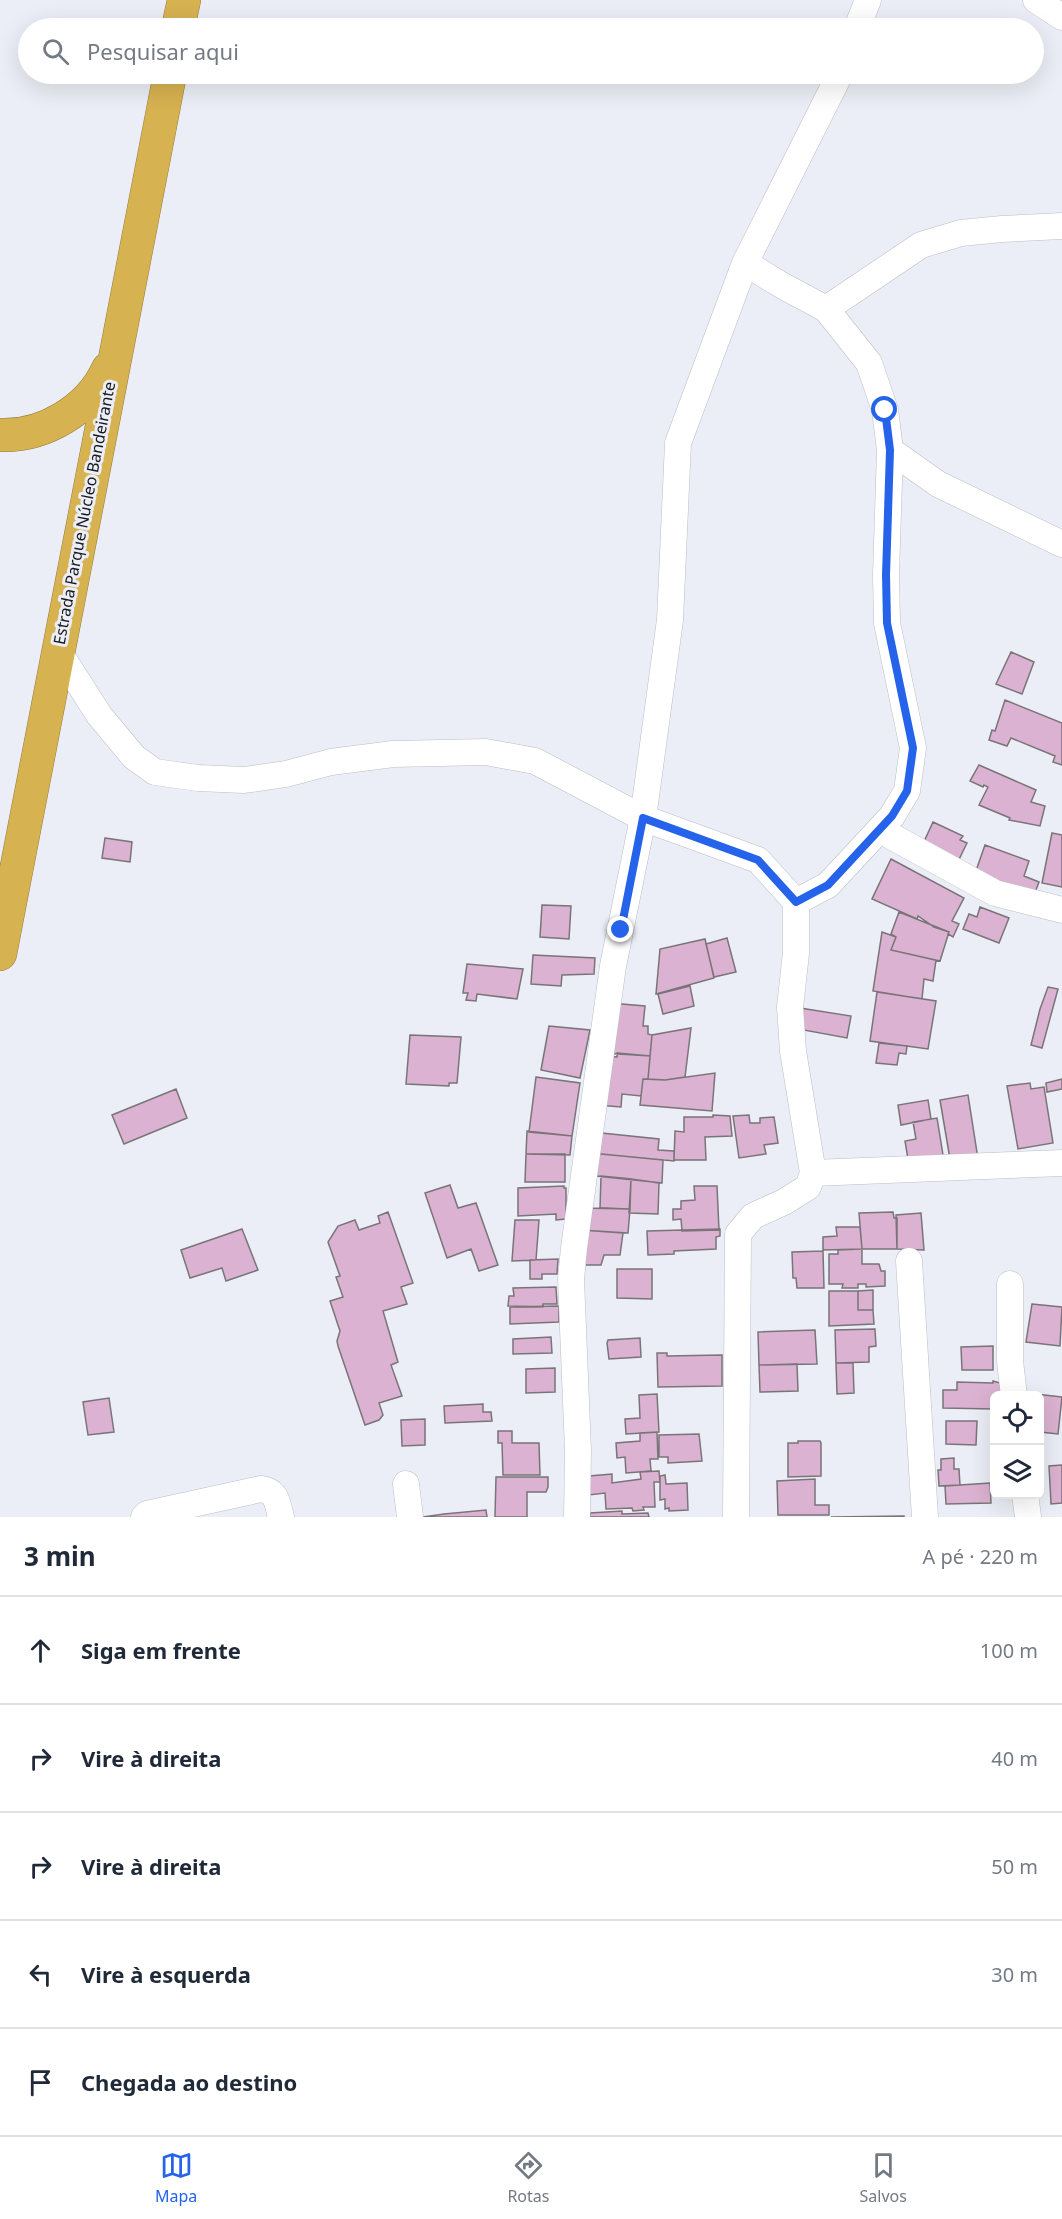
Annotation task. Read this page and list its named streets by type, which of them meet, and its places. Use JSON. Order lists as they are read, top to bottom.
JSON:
{
  "streets": {
    "highway": ["Estrada Parque Núcleo Bandeirante"]
  },
  "page": {
    "search": "Pesquisar aqui",
    "heading": ["3 min", "A pé · 220 m"],
    "list": [
      ["Siga em frente", "100 m"],
      ["Vire à direita", "40 m"],
      ["Vire à direita", "50 m"],
      ["Vire à esquerda", "30 m"],
      "Chegada ao destino"
    ],
    "nav": ["Mapa", "Rotas", "Salvos"]
  }
}
